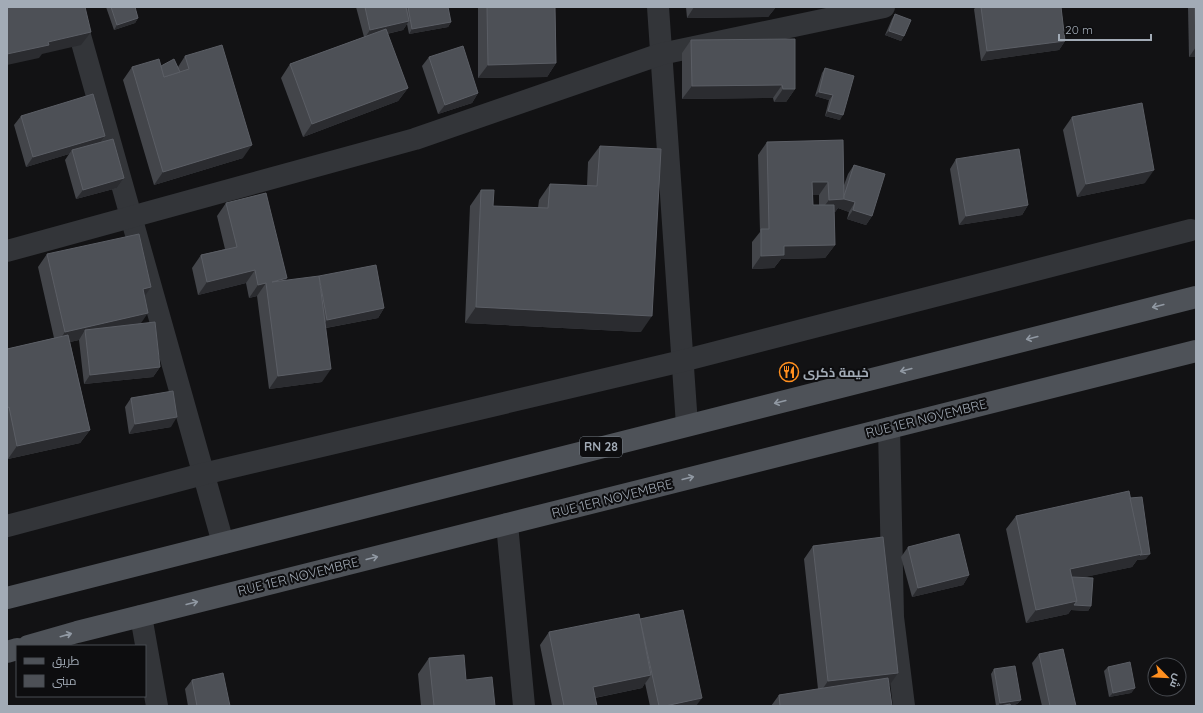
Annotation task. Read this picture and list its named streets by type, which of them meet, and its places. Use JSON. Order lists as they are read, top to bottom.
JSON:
{
  "streets": {
    "main road": ["RUE 1ER NOVEMBRE", "RN 28"]
  },
  "places": {
    "restaurant": ["خيمة ذكرى"]
  },
  "legend": ["طريق", "مبنى"],
  "scale_bar": "20 m",
  "north": "bottom right"
}
